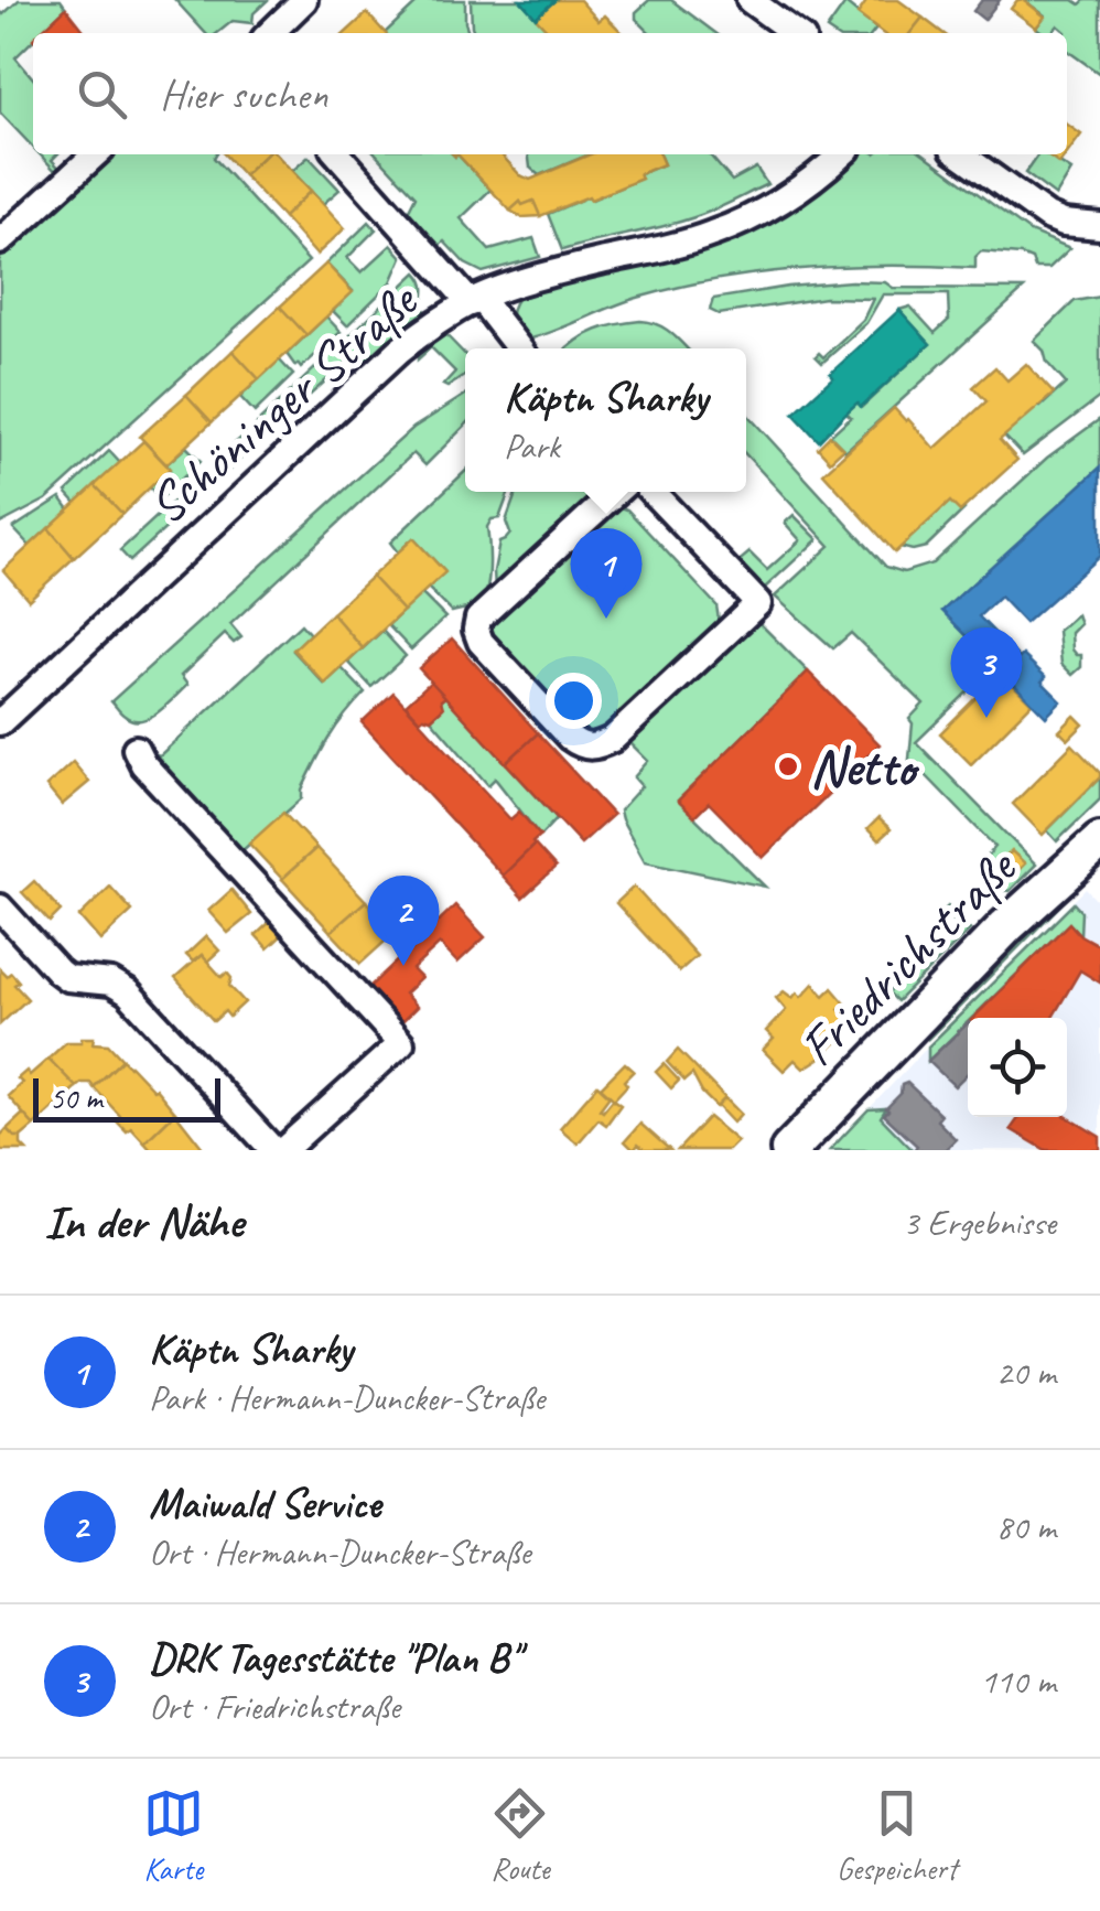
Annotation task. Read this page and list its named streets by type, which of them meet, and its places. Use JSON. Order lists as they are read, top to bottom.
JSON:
{
  "streets": {
    "street": ["Schöninger Straße", "Friedrichstraße"]
  },
  "places": ["Netto"],
  "scale_bar": "50 m",
  "page": {
    "search": "Hier suchen",
    "popup": ["Käptn Sharky", "Park"],
    "pins": ["1", "3", "2"],
    "scale": "50 m",
    "heading": ["In der Nähe", "3 Ergebnisse"],
    "list": [
      {
        "mark": "1",
        "name": "Käptn Sharky",
        "note": "Park · Hermann-Duncker-Straße",
        "value": "20 m"
      },
      {
        "mark": "2",
        "name": "Maiwald Service",
        "note": "Ort · Hermann-Duncker-Straße",
        "value": "80 m"
      },
      {
        "mark": "3",
        "name": "DRK Tagesstätte \"Plan B\"",
        "note": "Ort · Friedrichstraße",
        "value": "110 m"
      }
    ],
    "nav": ["Karte", "Route", "Gespeichert"]
  }
}
